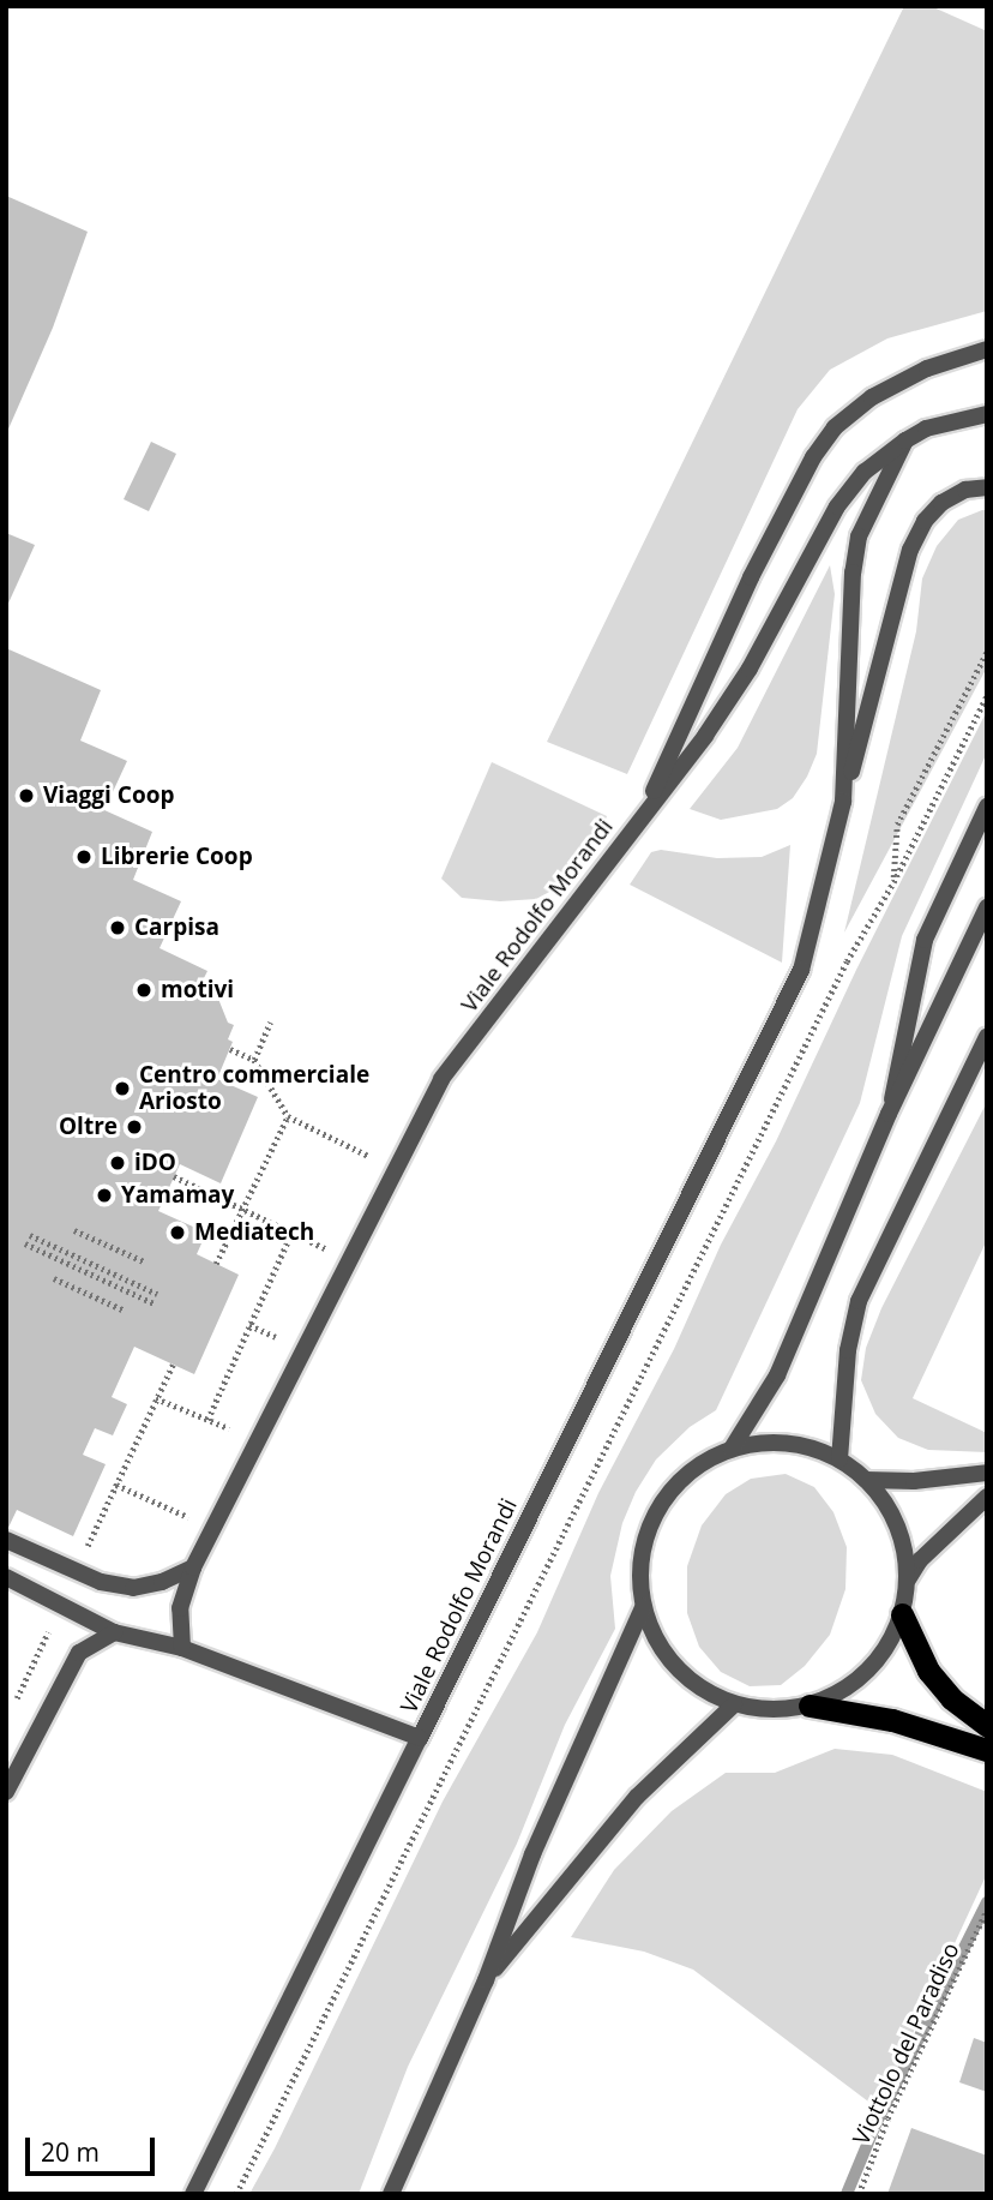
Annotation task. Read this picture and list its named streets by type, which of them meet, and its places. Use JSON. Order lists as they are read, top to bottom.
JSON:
{
  "streets": {
    "street": ["Viale Rodolfo Morandi"],
    "path": ["Viottolo del Paradiso"]
  },
  "places": [
    "Viaggi Coop",
    "Librerie Coop",
    "Carpisa",
    "motivi",
    "Centro commerciale Ariosto",
    "Oltre",
    "iDO",
    "Yamamay",
    "Mediatech"
  ],
  "scale_bar": "20 m"
}
